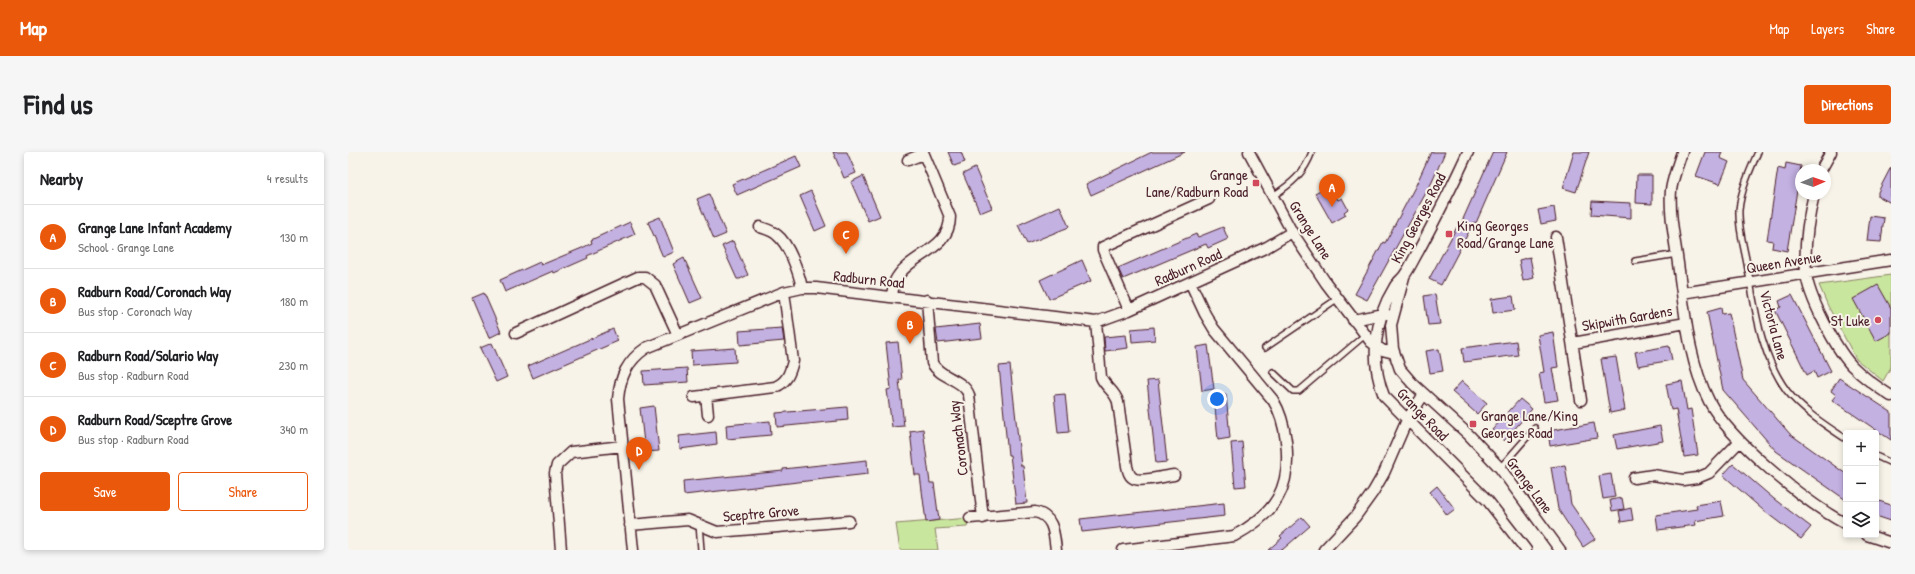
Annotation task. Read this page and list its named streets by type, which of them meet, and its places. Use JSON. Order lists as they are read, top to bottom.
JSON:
{
  "streets": {
    "street": [
      "King Georges Road",
      "Grange Lane",
      "Queen Avenue",
      "Radburn Road",
      "Skipwith Gardens",
      "Grange Road",
      "Coronach Way",
      "Sceptre Grove"
    ],
    "lane": ["Victoria Lane"]
  },
  "crossings": [
    ["King Georges Road", "Grange Lane"],
    ["Grange Lane", "Radburn Road"],
    ["Grange Lane", "Grange Road"],
    ["Queen Avenue", "Victoria Lane"],
    ["Radburn Road", "Coronach Way"],
    ["Radburn Road", "Sceptre Grove"]
  ],
  "places": {
    "transit": ["Grange Lane/Radburn Road", "King Georges Road/Grange Lane", "Grange Lane/King Georges Road"],
    "other": ["St Luke"]
  },
  "north": "right",
  "page": {
    "header": "Map",
    "nav": ["Map", "Layers", "Share"],
    "title": "Find us",
    "buttons": [
      "Directions",
      ["Save", "Share"]
    ],
    "heading": ["Nearby", "4 results"],
    "pins": [
      "A",
      "C",
      "B",
      "D"
    ],
    "list": [
      {
        "mark": "A",
        "name": "Grange Lane Infant Academy",
        "note": "School · Grange Lane",
        "value": "130 m"
      },
      {
        "mark": "B",
        "name": "Radburn Road/Coronach Way",
        "note": "Bus stop · Coronach Way",
        "value": "180 m"
      },
      {
        "mark": "C",
        "name": "Radburn Road/Solario Way",
        "note": "Bus stop · Radburn Road",
        "value": "230 m"
      },
      {
        "mark": "D",
        "name": "Radburn Road/Sceptre Grove",
        "note": "Bus stop · Radburn Road",
        "value": "340 m"
      }
    ],
    "map_buttons": ["+", "−"]
  }
}
